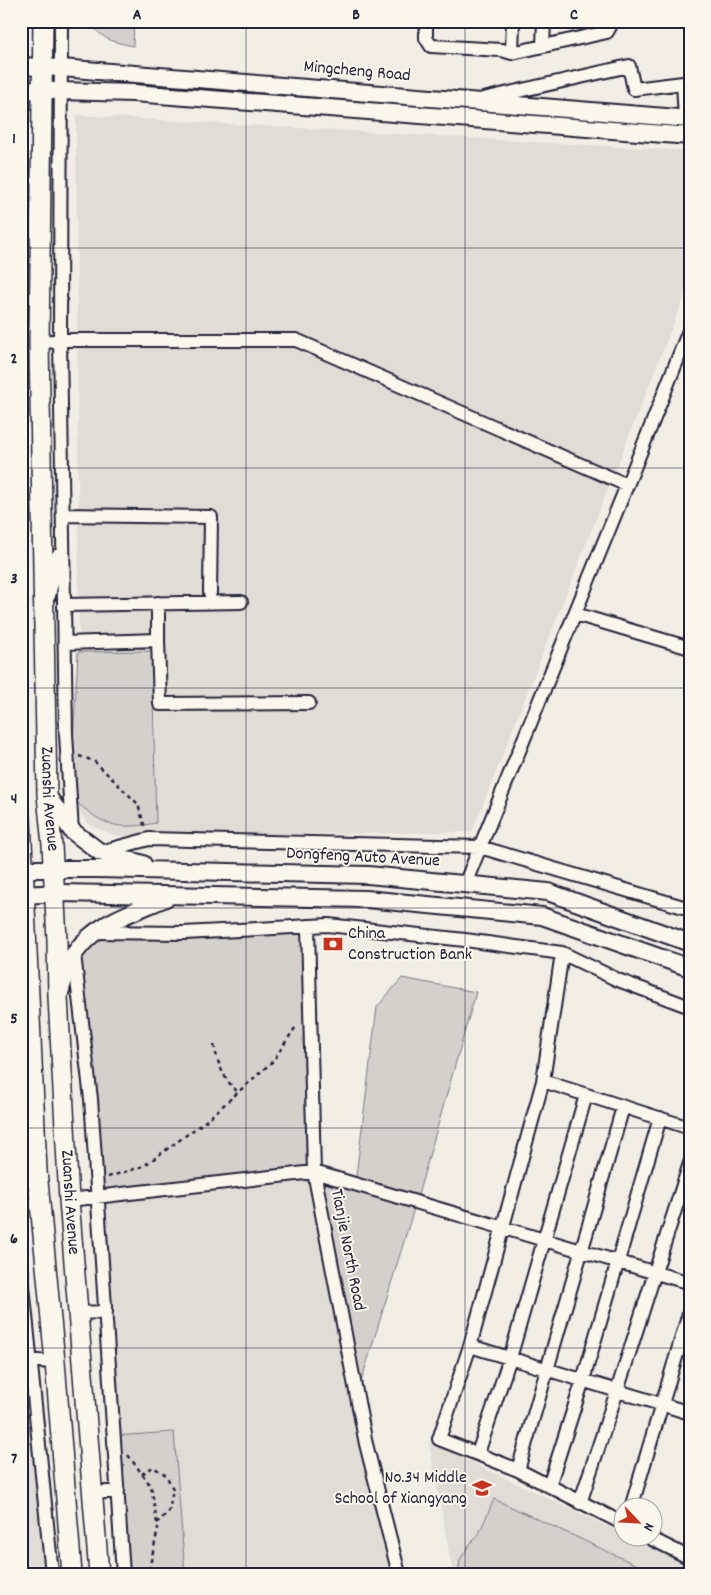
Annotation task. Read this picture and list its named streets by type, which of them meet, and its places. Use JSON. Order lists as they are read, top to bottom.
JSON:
{
  "streets": {
    "highway": ["Zuanshi Avenue"],
    "main road": ["Mingcheng Road", "Dongfeng Auto Avenue"],
    "street": ["Tianjie North Road"]
  },
  "crossings": [
    ["Mingcheng Road", "Zuanshi Avenue"],
    ["Zuanshi Avenue", "Dongfeng Auto Avenue"]
  ],
  "places": {
    "bank": ["China Construction Bank"],
    "school or university": ["No.34 Middle School of Xiangyang"]
  },
  "north": "bottom right",
  "grid": {
    "columns": ["A", "B", "C"],
    "rows": [
      "1",
      "2",
      "3",
      "4",
      "5",
      "6",
      "7"
    ]
  }
}
